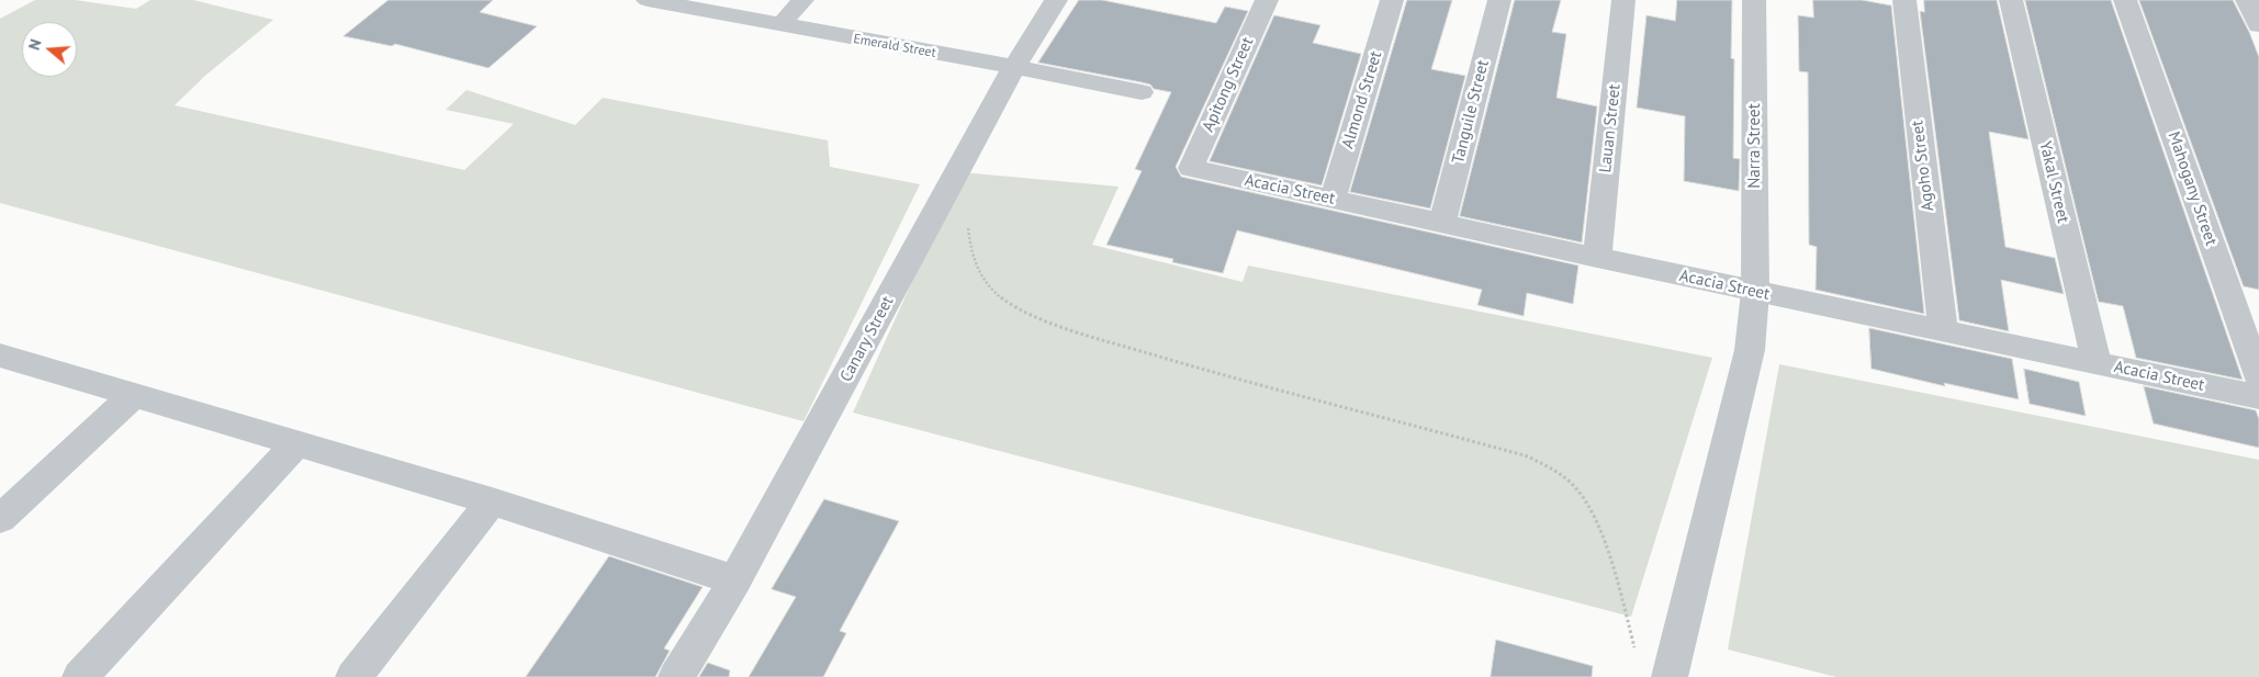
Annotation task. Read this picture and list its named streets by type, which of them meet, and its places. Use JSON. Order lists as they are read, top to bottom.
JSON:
{
  "streets": {
    "street": [
      "Emerald Street",
      "Apitong Street",
      "Almond Street",
      "Tanguile Street",
      "Lauan Street",
      "Narra Street",
      "Agoho Street",
      "Yakal Street",
      "Mahogany Street",
      "Acacia Street",
      "Canary Street"
    ]
  },
  "crossings": [
    ["Emerald Street", "Canary Street"],
    ["Apitong Street", "Acacia Street"],
    ["Almond Street", "Acacia Street"],
    ["Tanguile Street", "Acacia Street"],
    ["Lauan Street", "Acacia Street"],
    ["Narra Street", "Acacia Street"],
    ["Agoho Street", "Acacia Street"],
    ["Yakal Street", "Acacia Street"]
  ],
  "north": "left"
}
